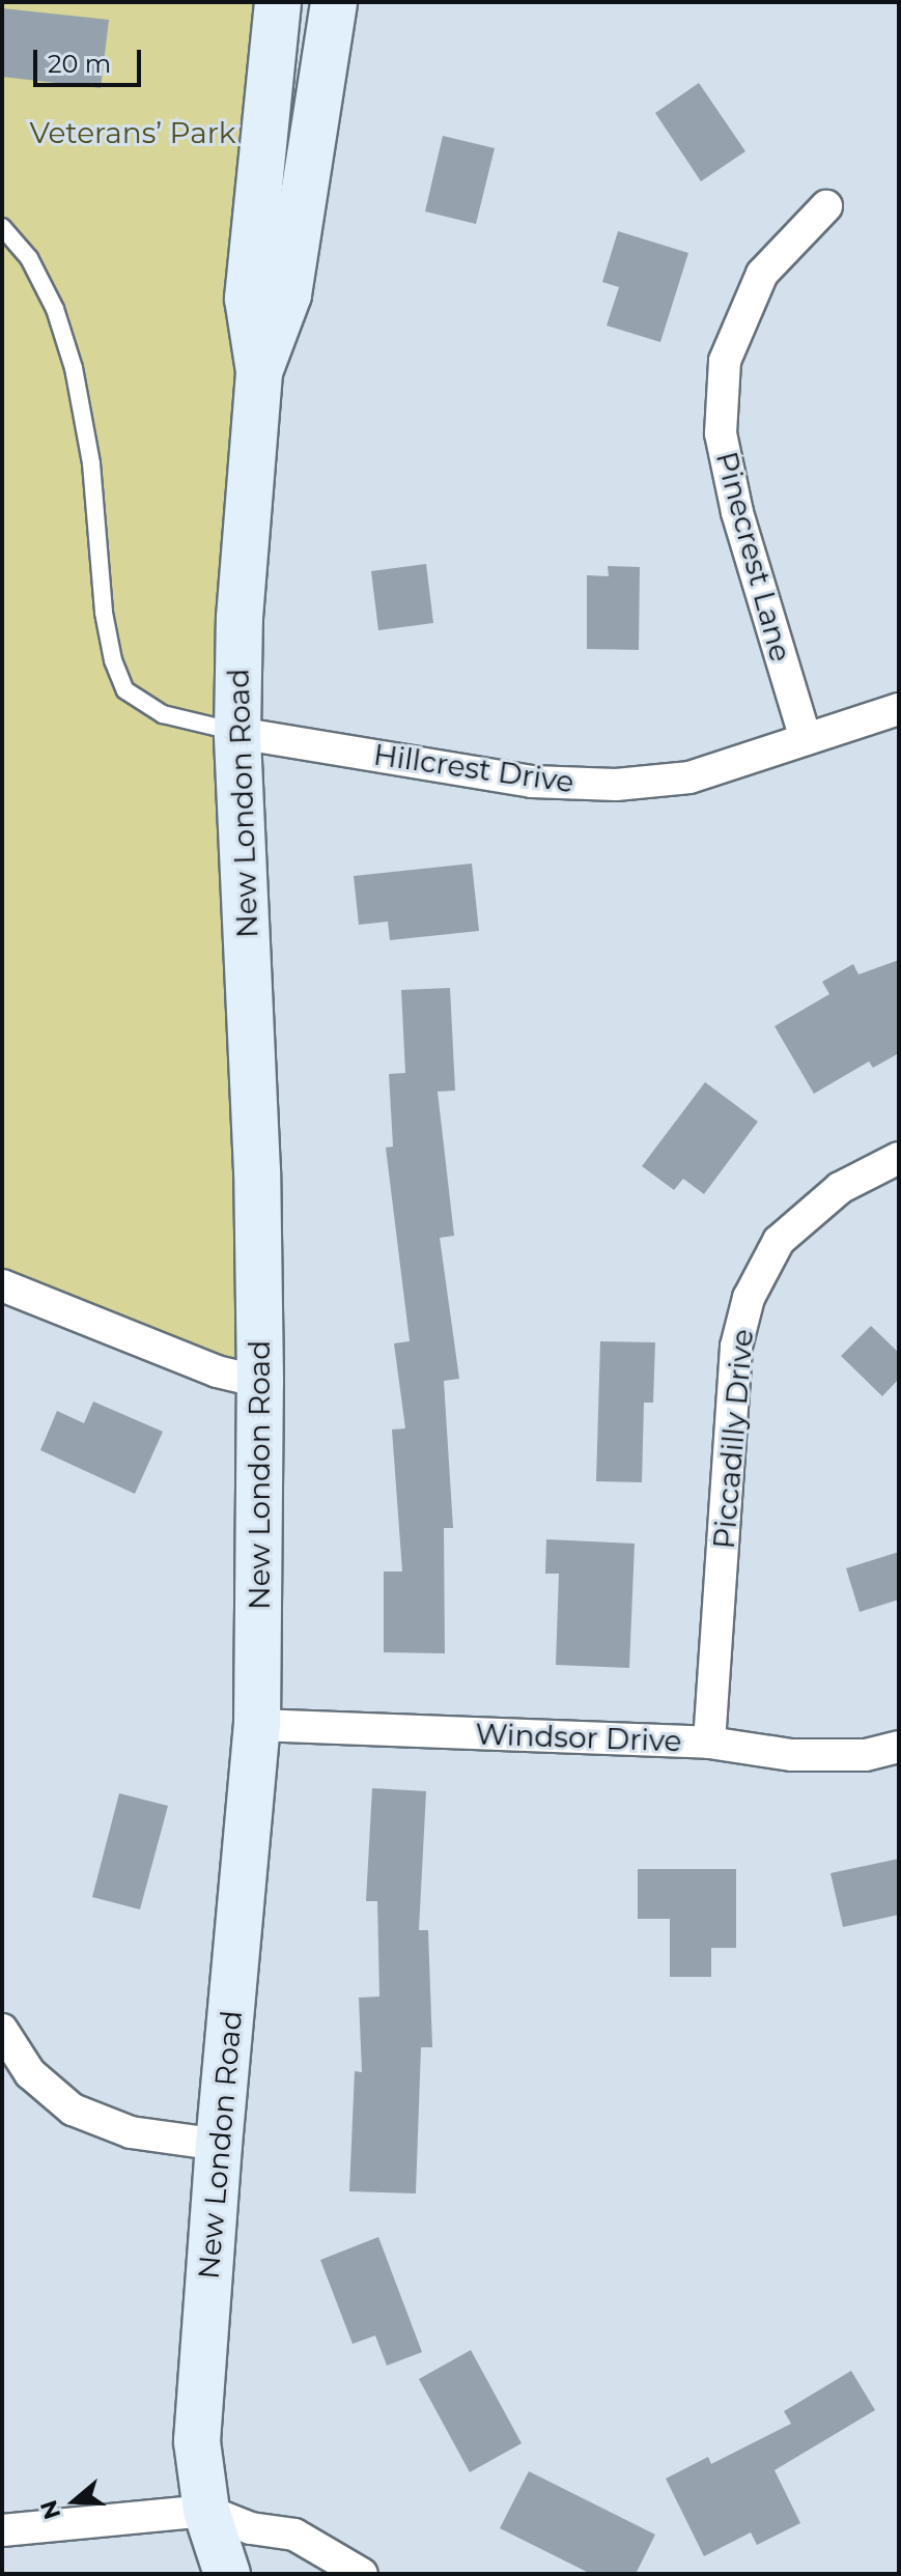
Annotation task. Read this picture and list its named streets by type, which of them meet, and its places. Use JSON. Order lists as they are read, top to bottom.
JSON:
{
  "streets": {
    "street": [
      "Pinecrest Lane",
      "Hillcrest Drive",
      "New London Road",
      "Piccadilly Drive",
      "Windsor Drive"
    ]
  },
  "crossings": [
    ["Pinecrest Lane", "Hillcrest Drive"],
    ["Hillcrest Drive", "New London Road"],
    ["New London Road", "Windsor Drive"],
    ["Piccadilly Drive", "Windsor Drive"]
  ],
  "parks": ["Veterans’ Park"],
  "scale_bar": "20 m",
  "north": "left"
}
